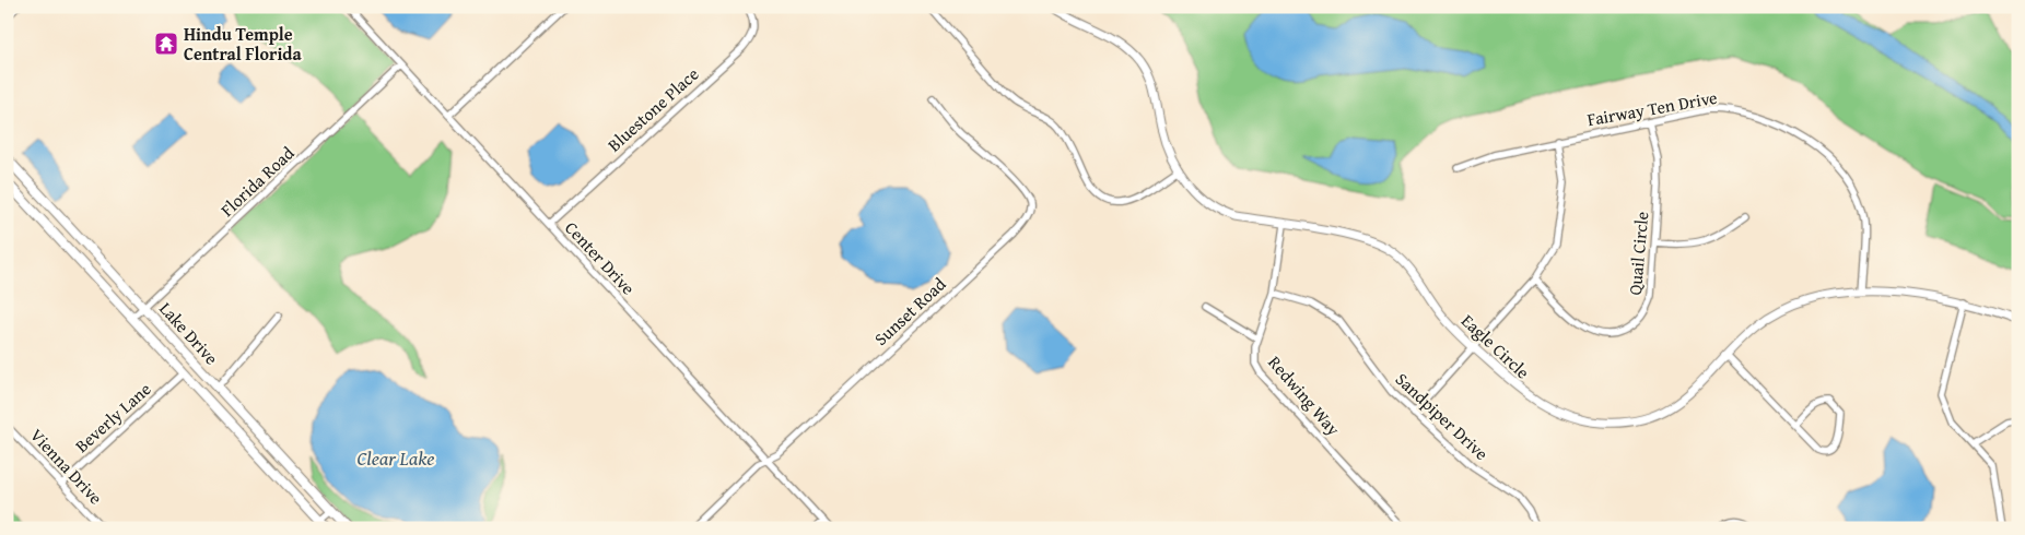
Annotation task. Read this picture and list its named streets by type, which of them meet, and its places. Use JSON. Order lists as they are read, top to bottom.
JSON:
{
  "streets": {
    "main road": ["Lake Drive"],
    "street": [
      "Fairway Ten Drive",
      "Bluestone Place",
      "Florida Road",
      "Quail Circle",
      "Center Drive",
      "Sunset Road",
      "Eagle Circle",
      "Redwing Way",
      "Sandpiper Drive",
      "Beverly Lane",
      "Vienna Drive"
    ]
  },
  "crossings": [
    ["Fairway Ten Drive", "Quail Circle"],
    ["Fairway Ten Drive", "Eagle Circle"],
    ["Bluestone Place", "Center Drive"],
    ["Florida Road", "Center Drive"],
    ["Florida Road", "Lake Drive"],
    ["Center Drive", "Sunset Road"],
    ["Lake Drive", "Beverly Lane"],
    ["Eagle Circle", "Redwing Way"],
    ["Redwing Way", "Sandpiper Drive"],
    ["Beverly Lane", "Vienna Drive"]
  ],
  "water": ["Clear Lake"],
  "places": {
    "temple": ["Hindu Temple Central Florida"]
  }
}
